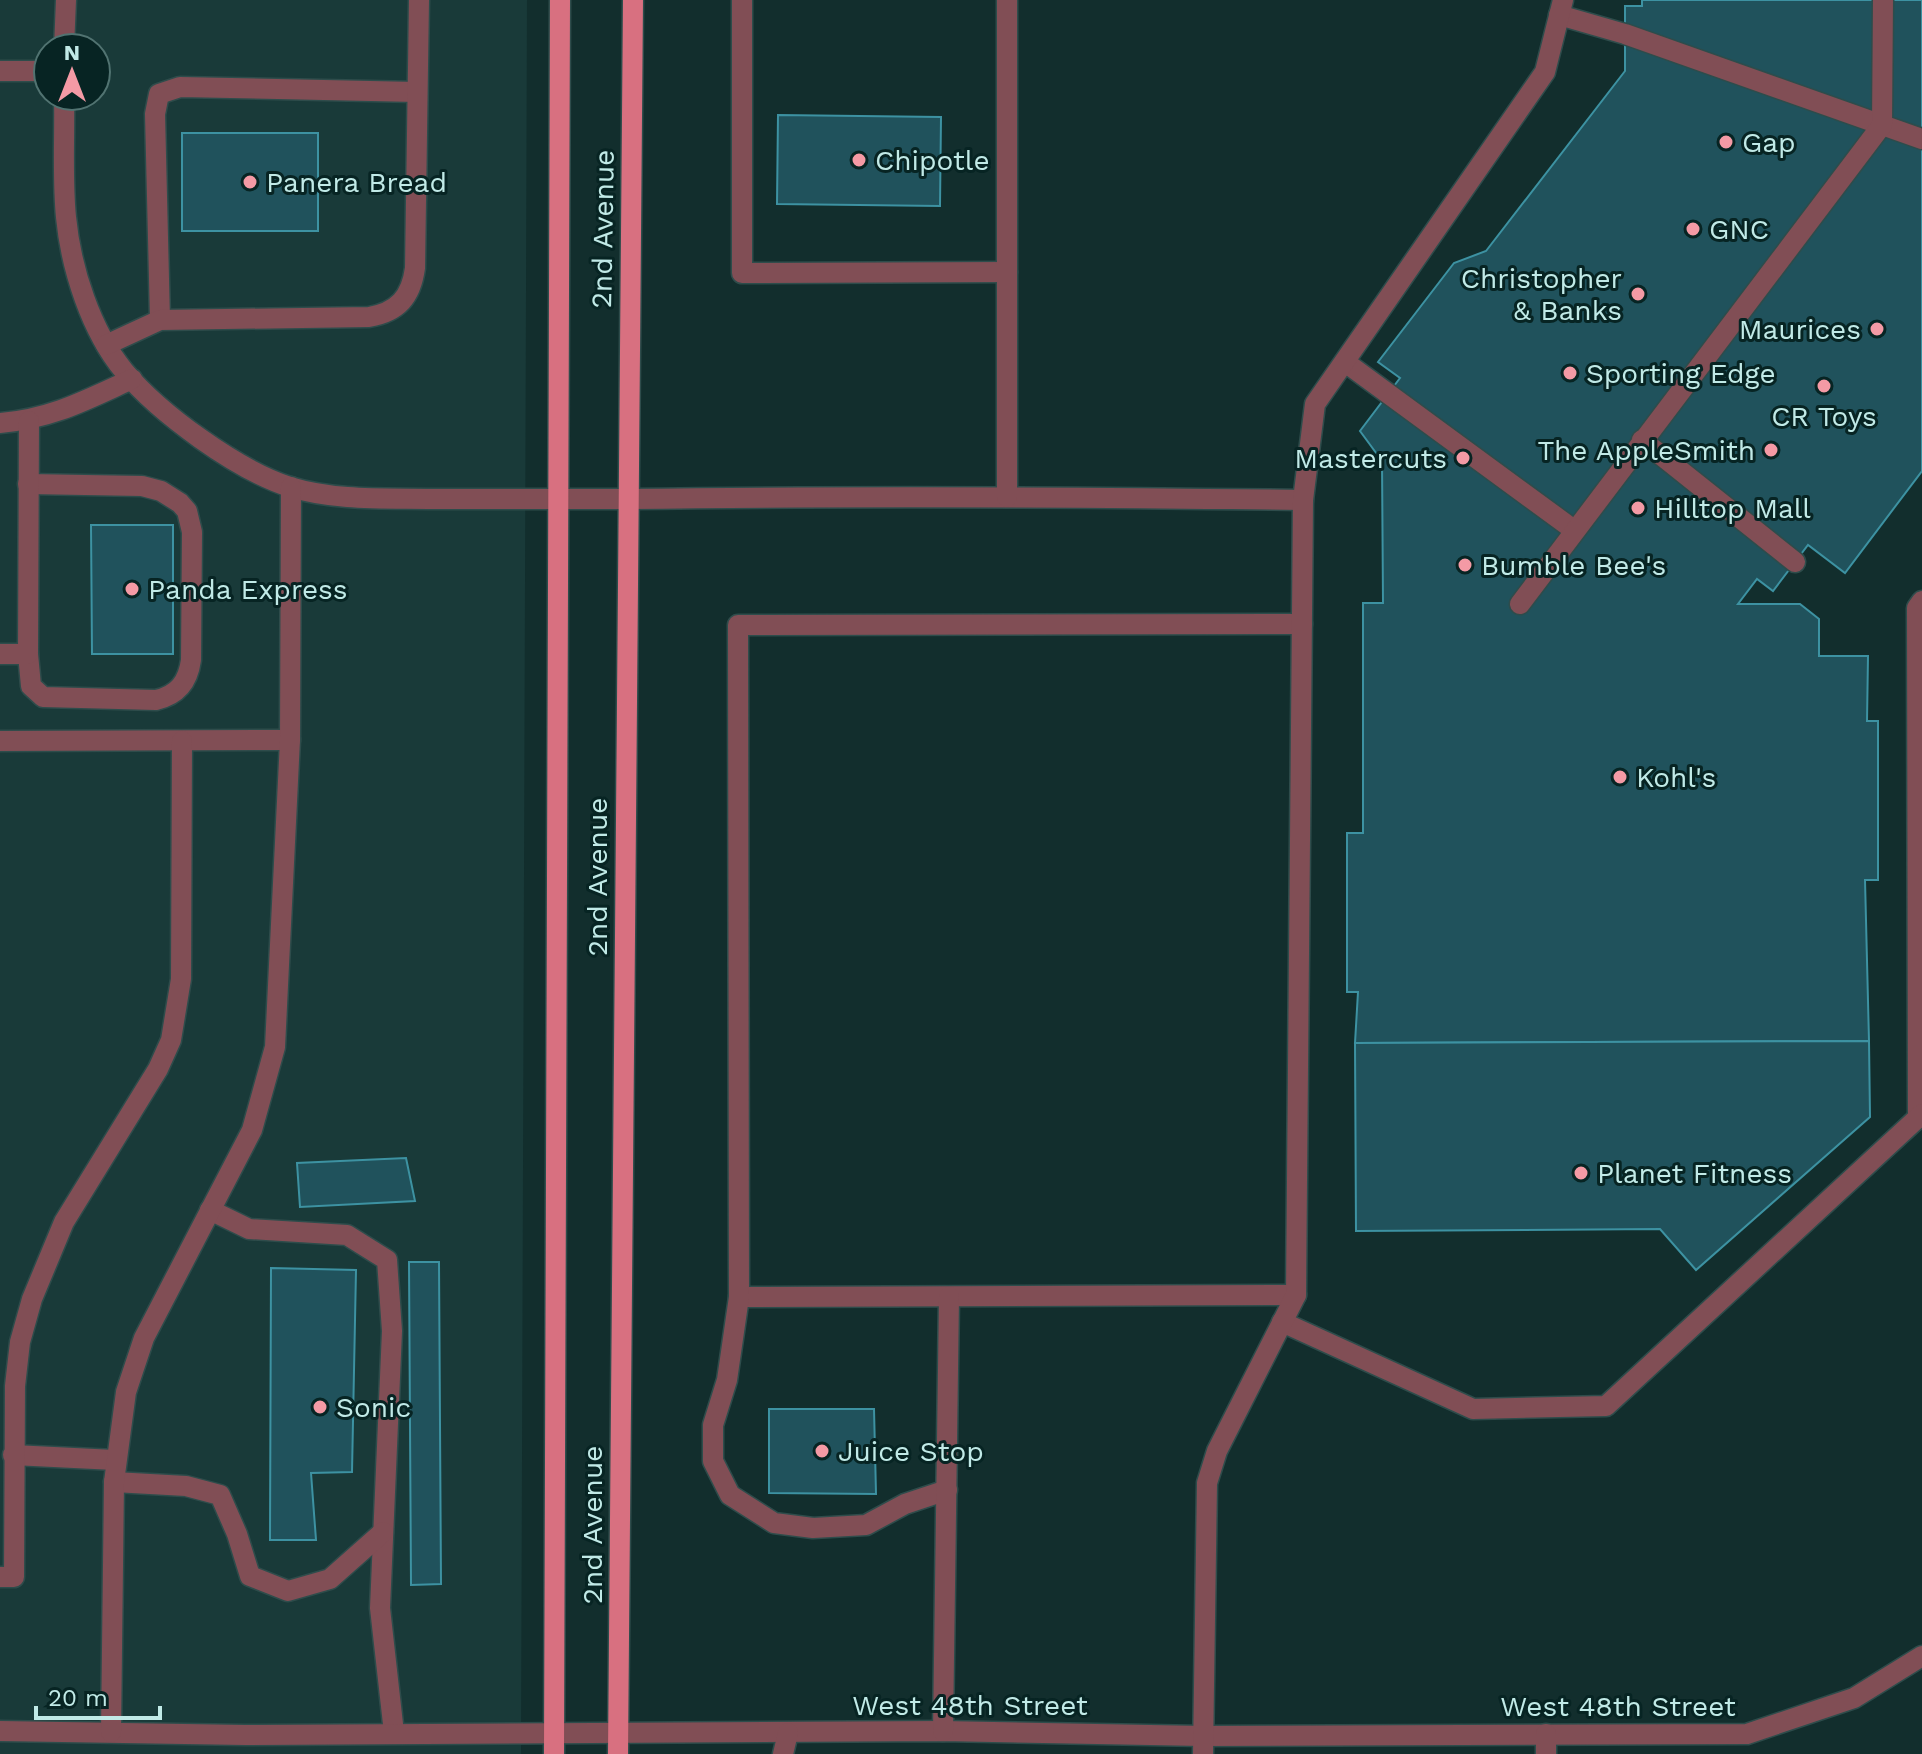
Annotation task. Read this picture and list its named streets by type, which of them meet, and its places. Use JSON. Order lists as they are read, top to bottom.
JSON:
{
  "streets": {
    "main road": ["2nd Avenue"],
    "street": ["West 48th Street"]
  },
  "crossings": [
    ["2nd Avenue", "West 48th Street"]
  ],
  "places": [
    "Gap",
    "Chipotle",
    "Panera Bread",
    "GNC",
    "Christopher & Banks",
    "Maurices",
    "Sporting Edge",
    "CR Toys",
    "The AppleSmith",
    "Mastercuts",
    "Hilltop Mall",
    "Bumble Bee's",
    "Panda Express",
    "Kohl's",
    "Planet Fitness",
    "Sonic",
    "Juice Stop"
  ],
  "scale_bar": "20 m",
  "north": "top"
}
